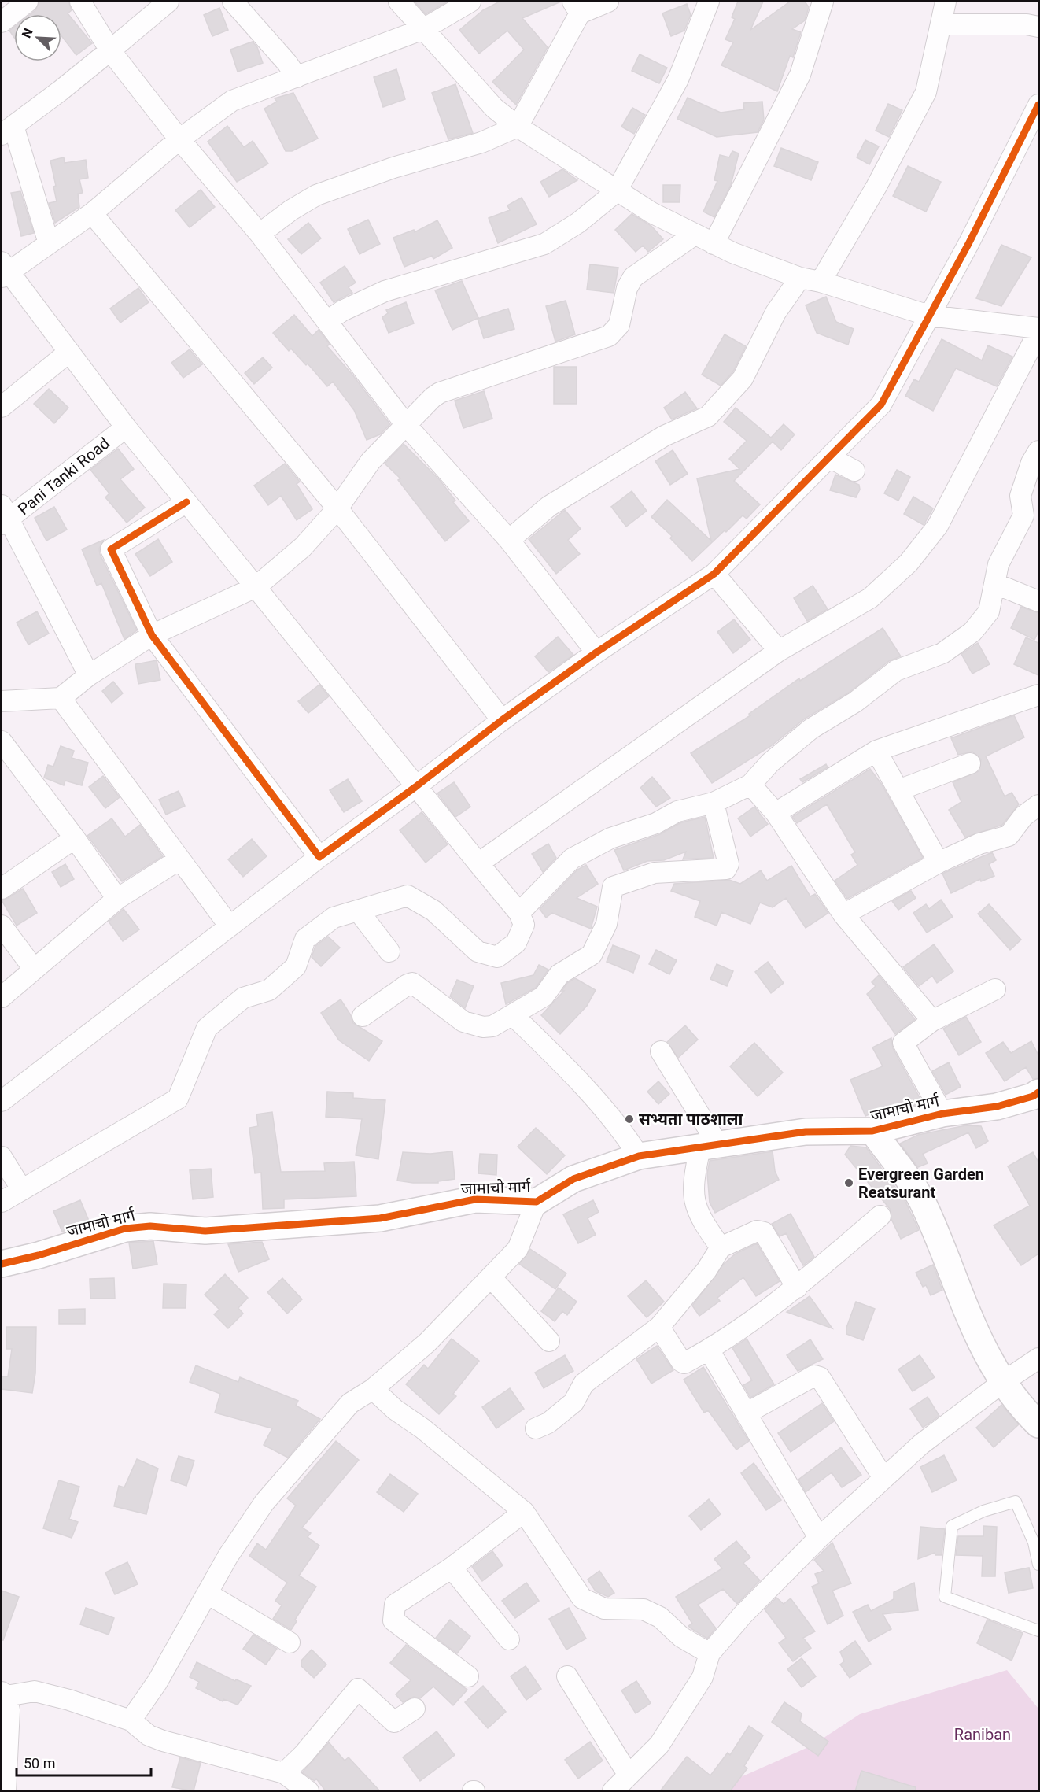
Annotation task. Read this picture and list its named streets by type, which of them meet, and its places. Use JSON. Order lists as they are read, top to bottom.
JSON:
{
  "streets": {
    "street": ["Pani Tanki Road", "जामाचो मार्ग"]
  },
  "parks": ["Raniban"],
  "places": ["सभ्यता पाठशाला", "Evergreen Garden Reatsurant"],
  "scale_bar": "50 m",
  "north": "top left"
}
